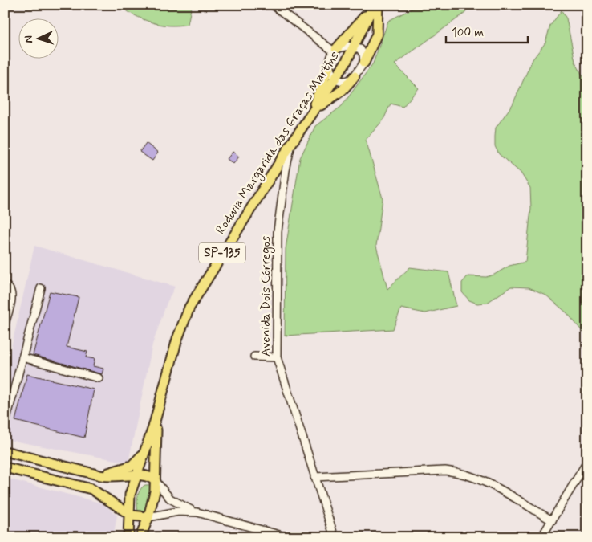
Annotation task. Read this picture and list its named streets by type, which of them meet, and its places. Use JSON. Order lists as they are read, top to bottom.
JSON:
{
  "streets": {
    "main road": ["Rodovia Margarida das Graças Martins", "SP-135"],
    "street": ["Avenida Dois Córregos"]
  },
  "crossings": [
    ["Rodovia Margarida das Graças Martins", "Avenida Dois Córregos"]
  ],
  "scale_bar": "100 m",
  "north": "left"
}
